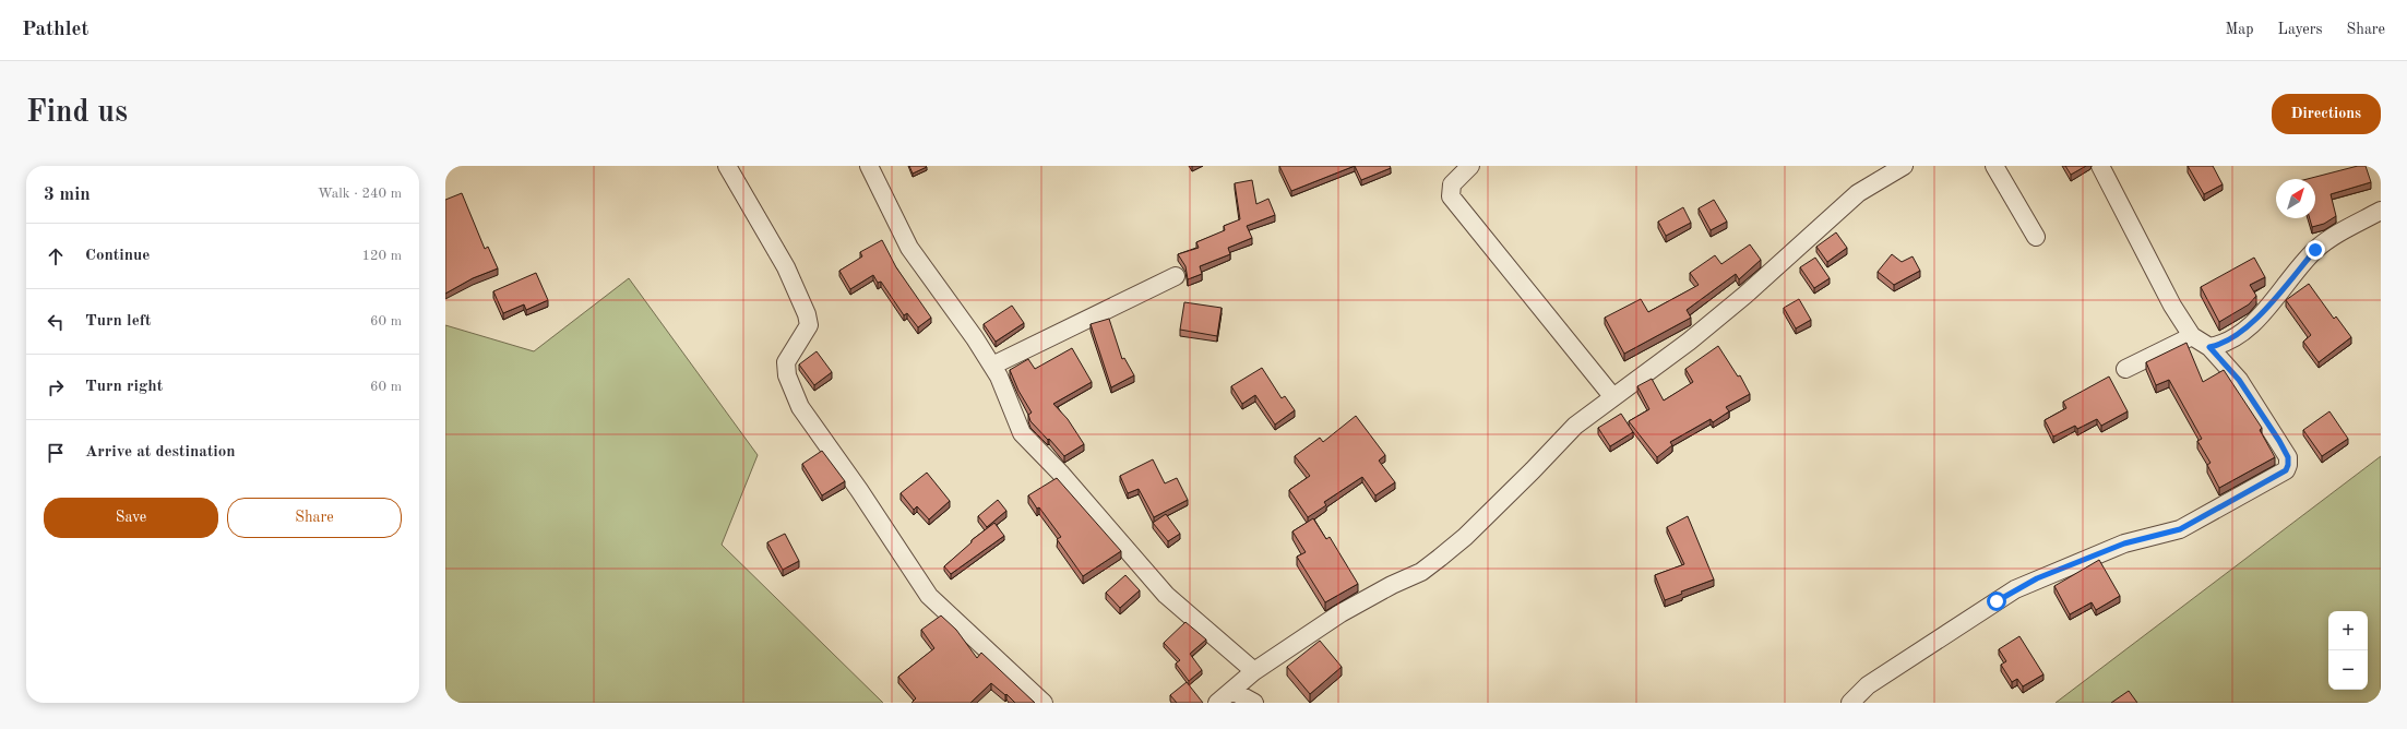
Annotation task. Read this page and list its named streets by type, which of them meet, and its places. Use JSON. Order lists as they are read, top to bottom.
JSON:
{
  "north": "top right",
  "page": {
    "header": "Pathlet",
    "nav": ["Map", "Layers", "Share"],
    "buttons": [
      "Directions",
      ["Save", "Share"]
    ],
    "title": "Find us",
    "heading": ["3 min", "Walk · 240 m"],
    "list": [
      ["Continue", "120 m"],
      ["Turn left", "60 m"],
      ["Turn right", "60 m"],
      "Arrive at destination"
    ],
    "map_buttons": ["+", "−"]
  }
}
